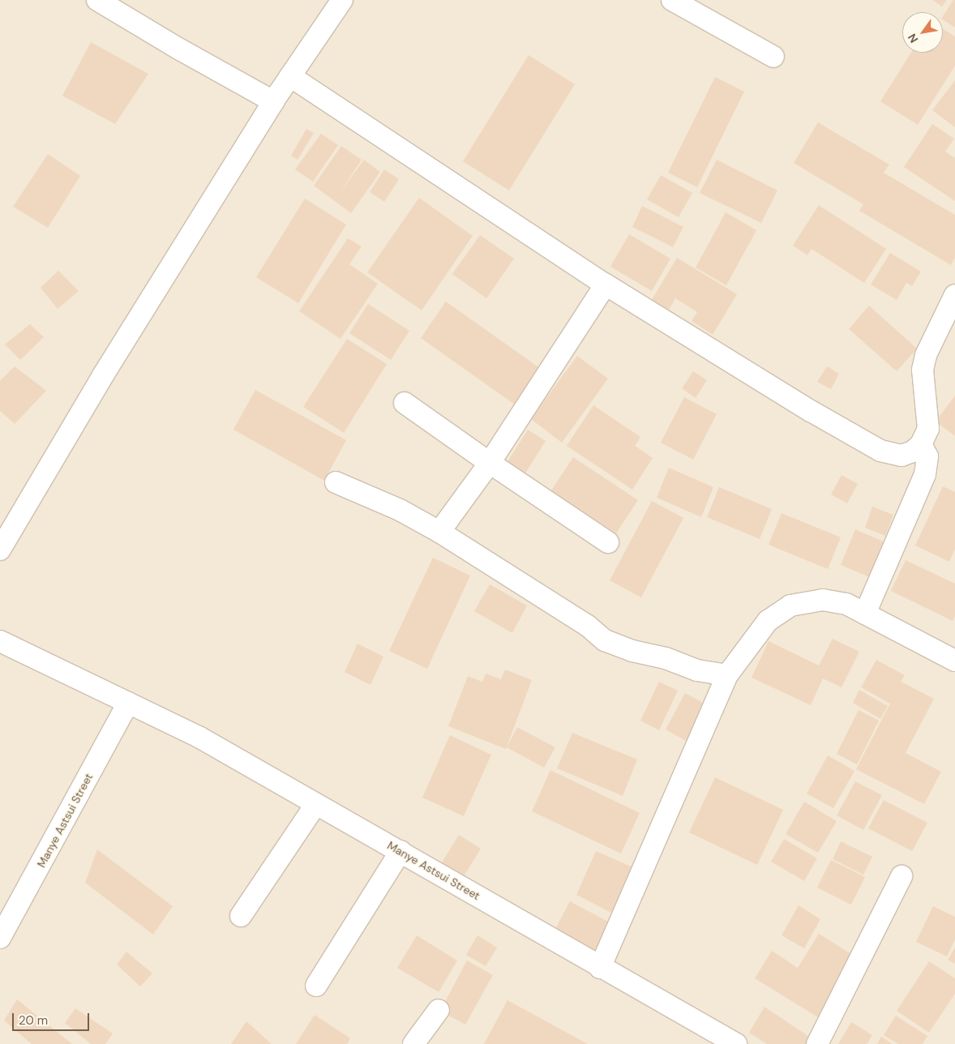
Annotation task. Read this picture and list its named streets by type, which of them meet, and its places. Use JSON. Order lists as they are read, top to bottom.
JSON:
{
  "streets": {
    "street": ["Manye Astsui Street"]
  },
  "scale_bar": "20 m",
  "north": "bottom left"
}
